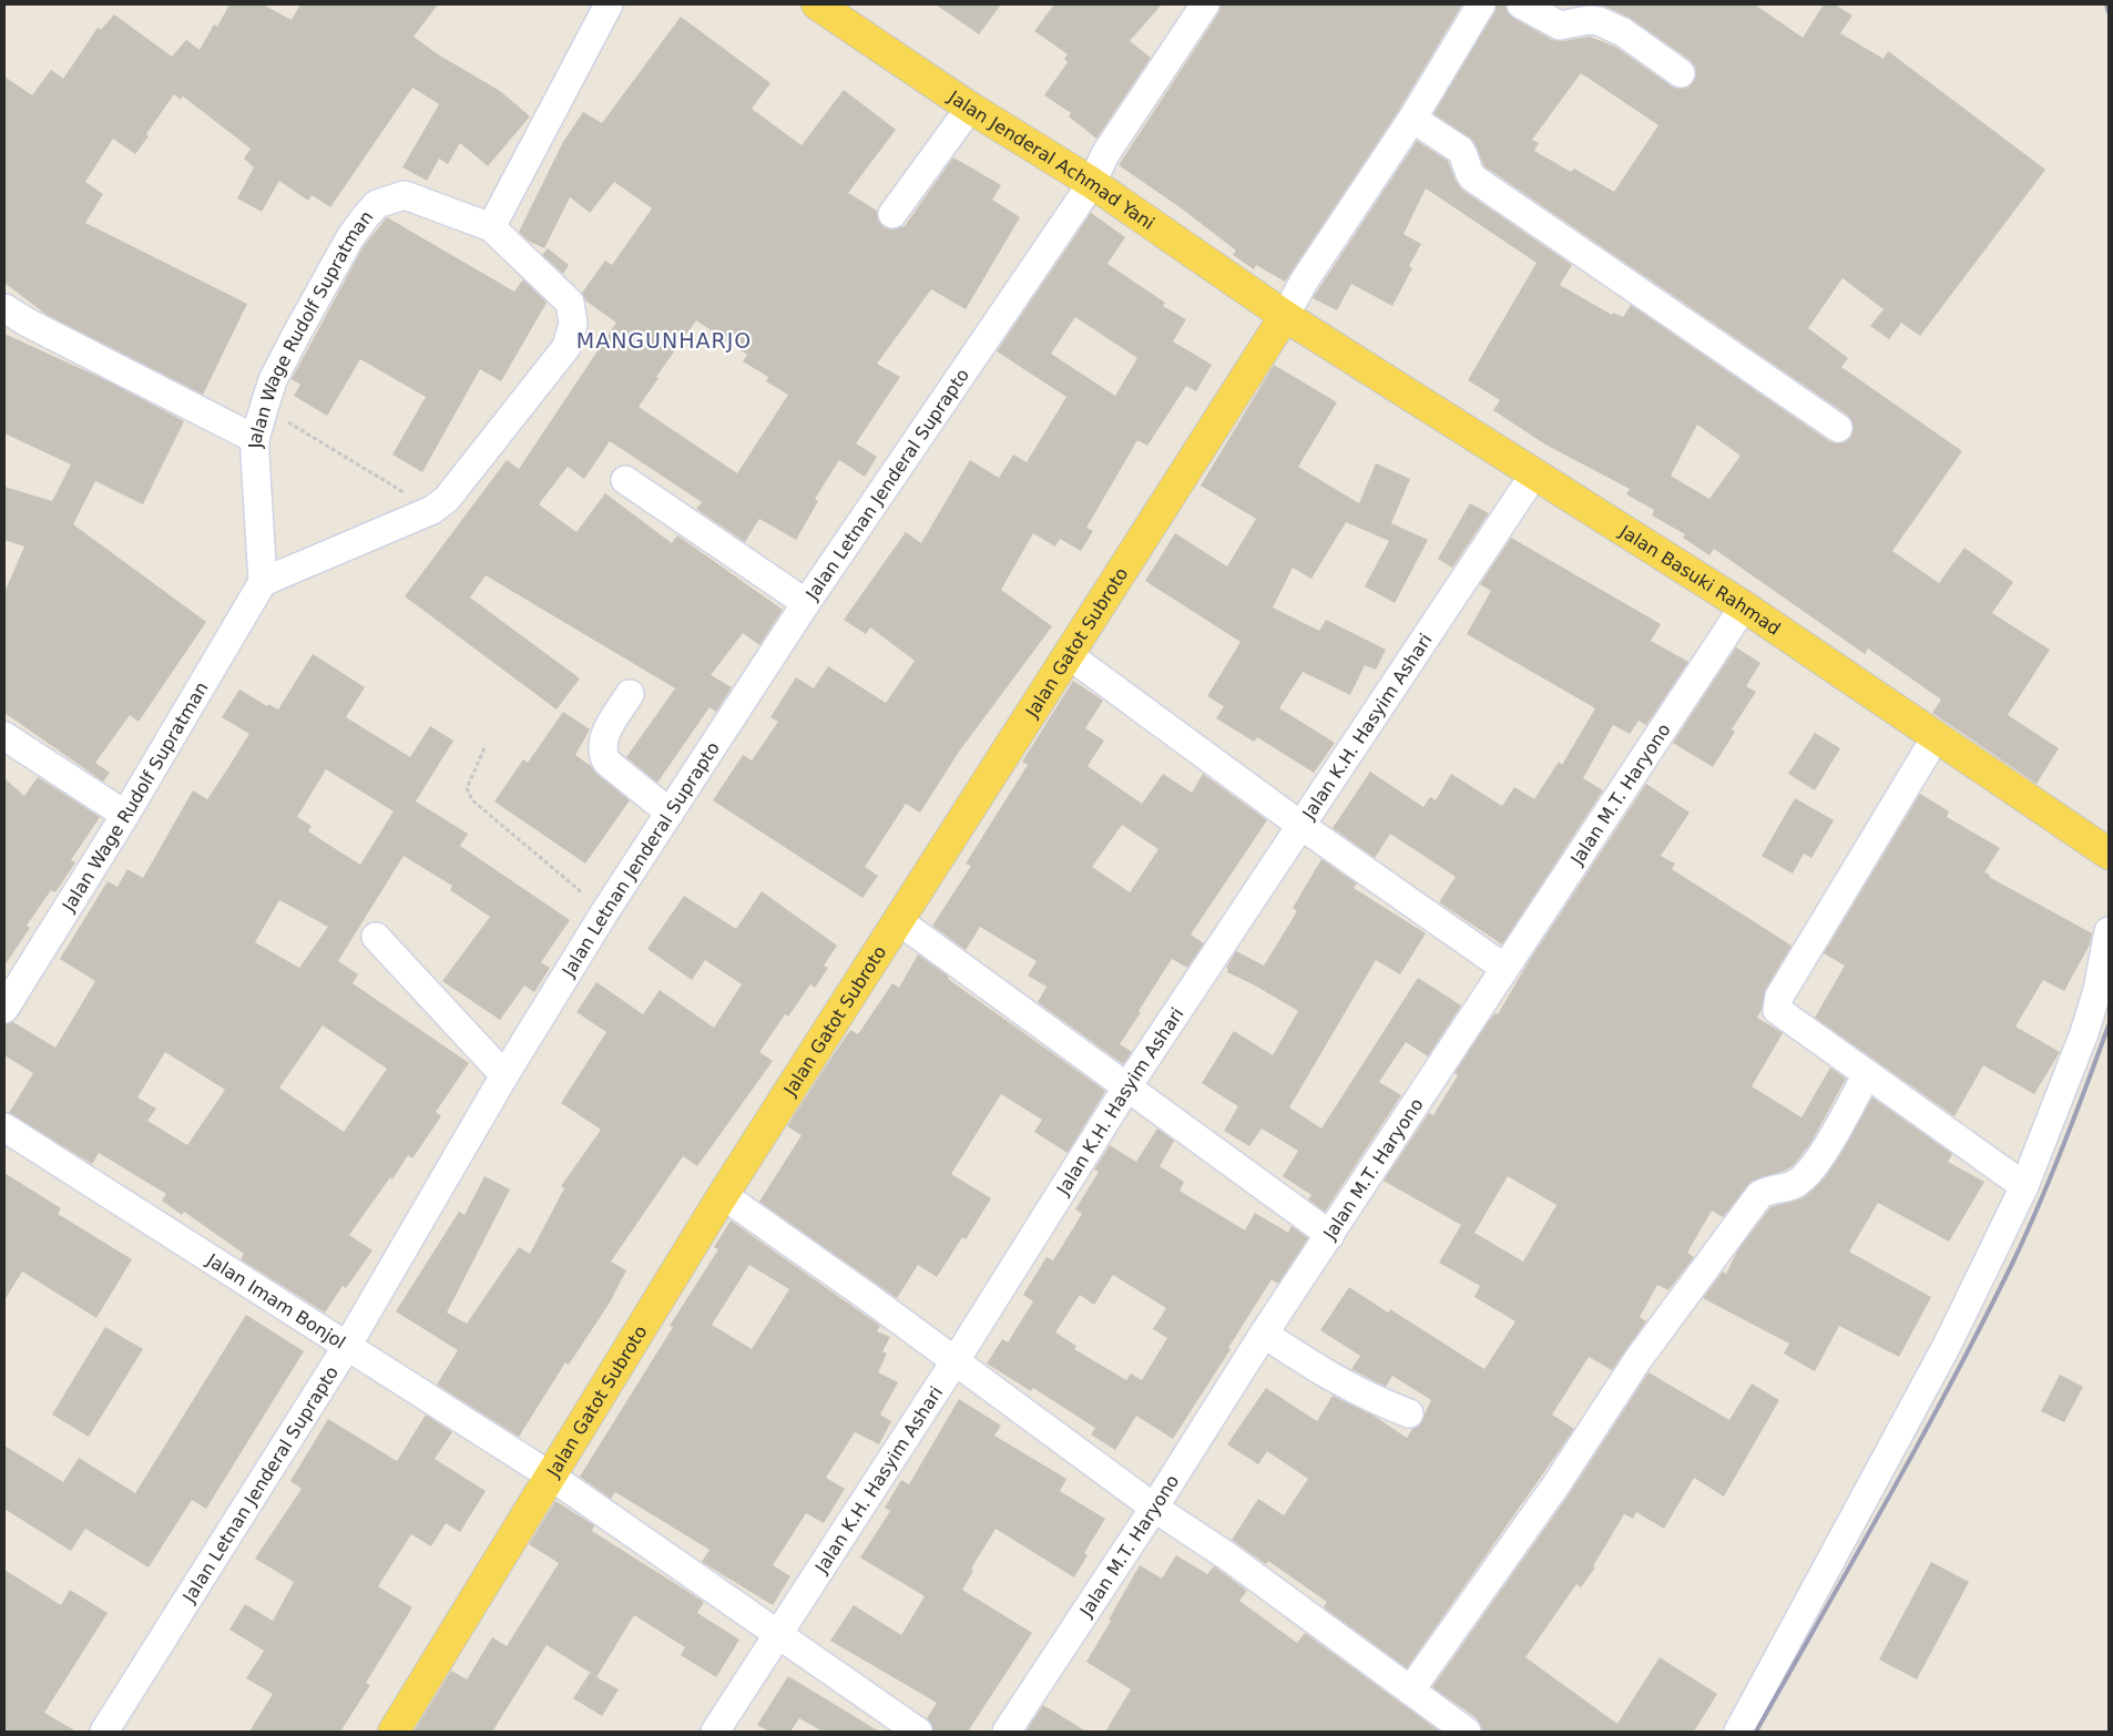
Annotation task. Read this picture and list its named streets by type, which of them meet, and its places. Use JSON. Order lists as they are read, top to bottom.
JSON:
{
  "streets": {
    "main road": ["Jalan Jenderal Achmad Yani", "Jalan Basuki Rahmad", "Jalan Gatot Subroto"],
    "street": [
      "Jalan Wage Rudolf Supratman",
      "Jalan Letnan Jenderal Suprapto",
      "Jalan K.H. Hasyim Ashari",
      "Jalan M.T. Haryono",
      "Jalan Imam Bonjol"
    ]
  },
  "crossings": [
    ["Jalan Jenderal Achmad Yani", "Jalan Letnan Jenderal Suprapto"],
    ["Jalan Jenderal Achmad Yani", "Jalan Basuki Rahmad"],
    ["Jalan Jenderal Achmad Yani", "Jalan Gatot Subroto"],
    ["Jalan Letnan Jenderal Suprapto", "Jalan Imam Bonjol"],
    ["Jalan Basuki Rahmad", "Jalan Gatot Subroto"],
    ["Jalan Basuki Rahmad", "Jalan K.H. Hasyim Ashari"],
    ["Jalan Basuki Rahmad", "Jalan M.T. Haryono"],
    ["Jalan Gatot Subroto", "Jalan Imam Bonjol"],
    ["Jalan K.H. Hasyim Ashari", "Jalan Imam Bonjol"]
  ],
  "districts": ["MANGUNHARJO"]
}
